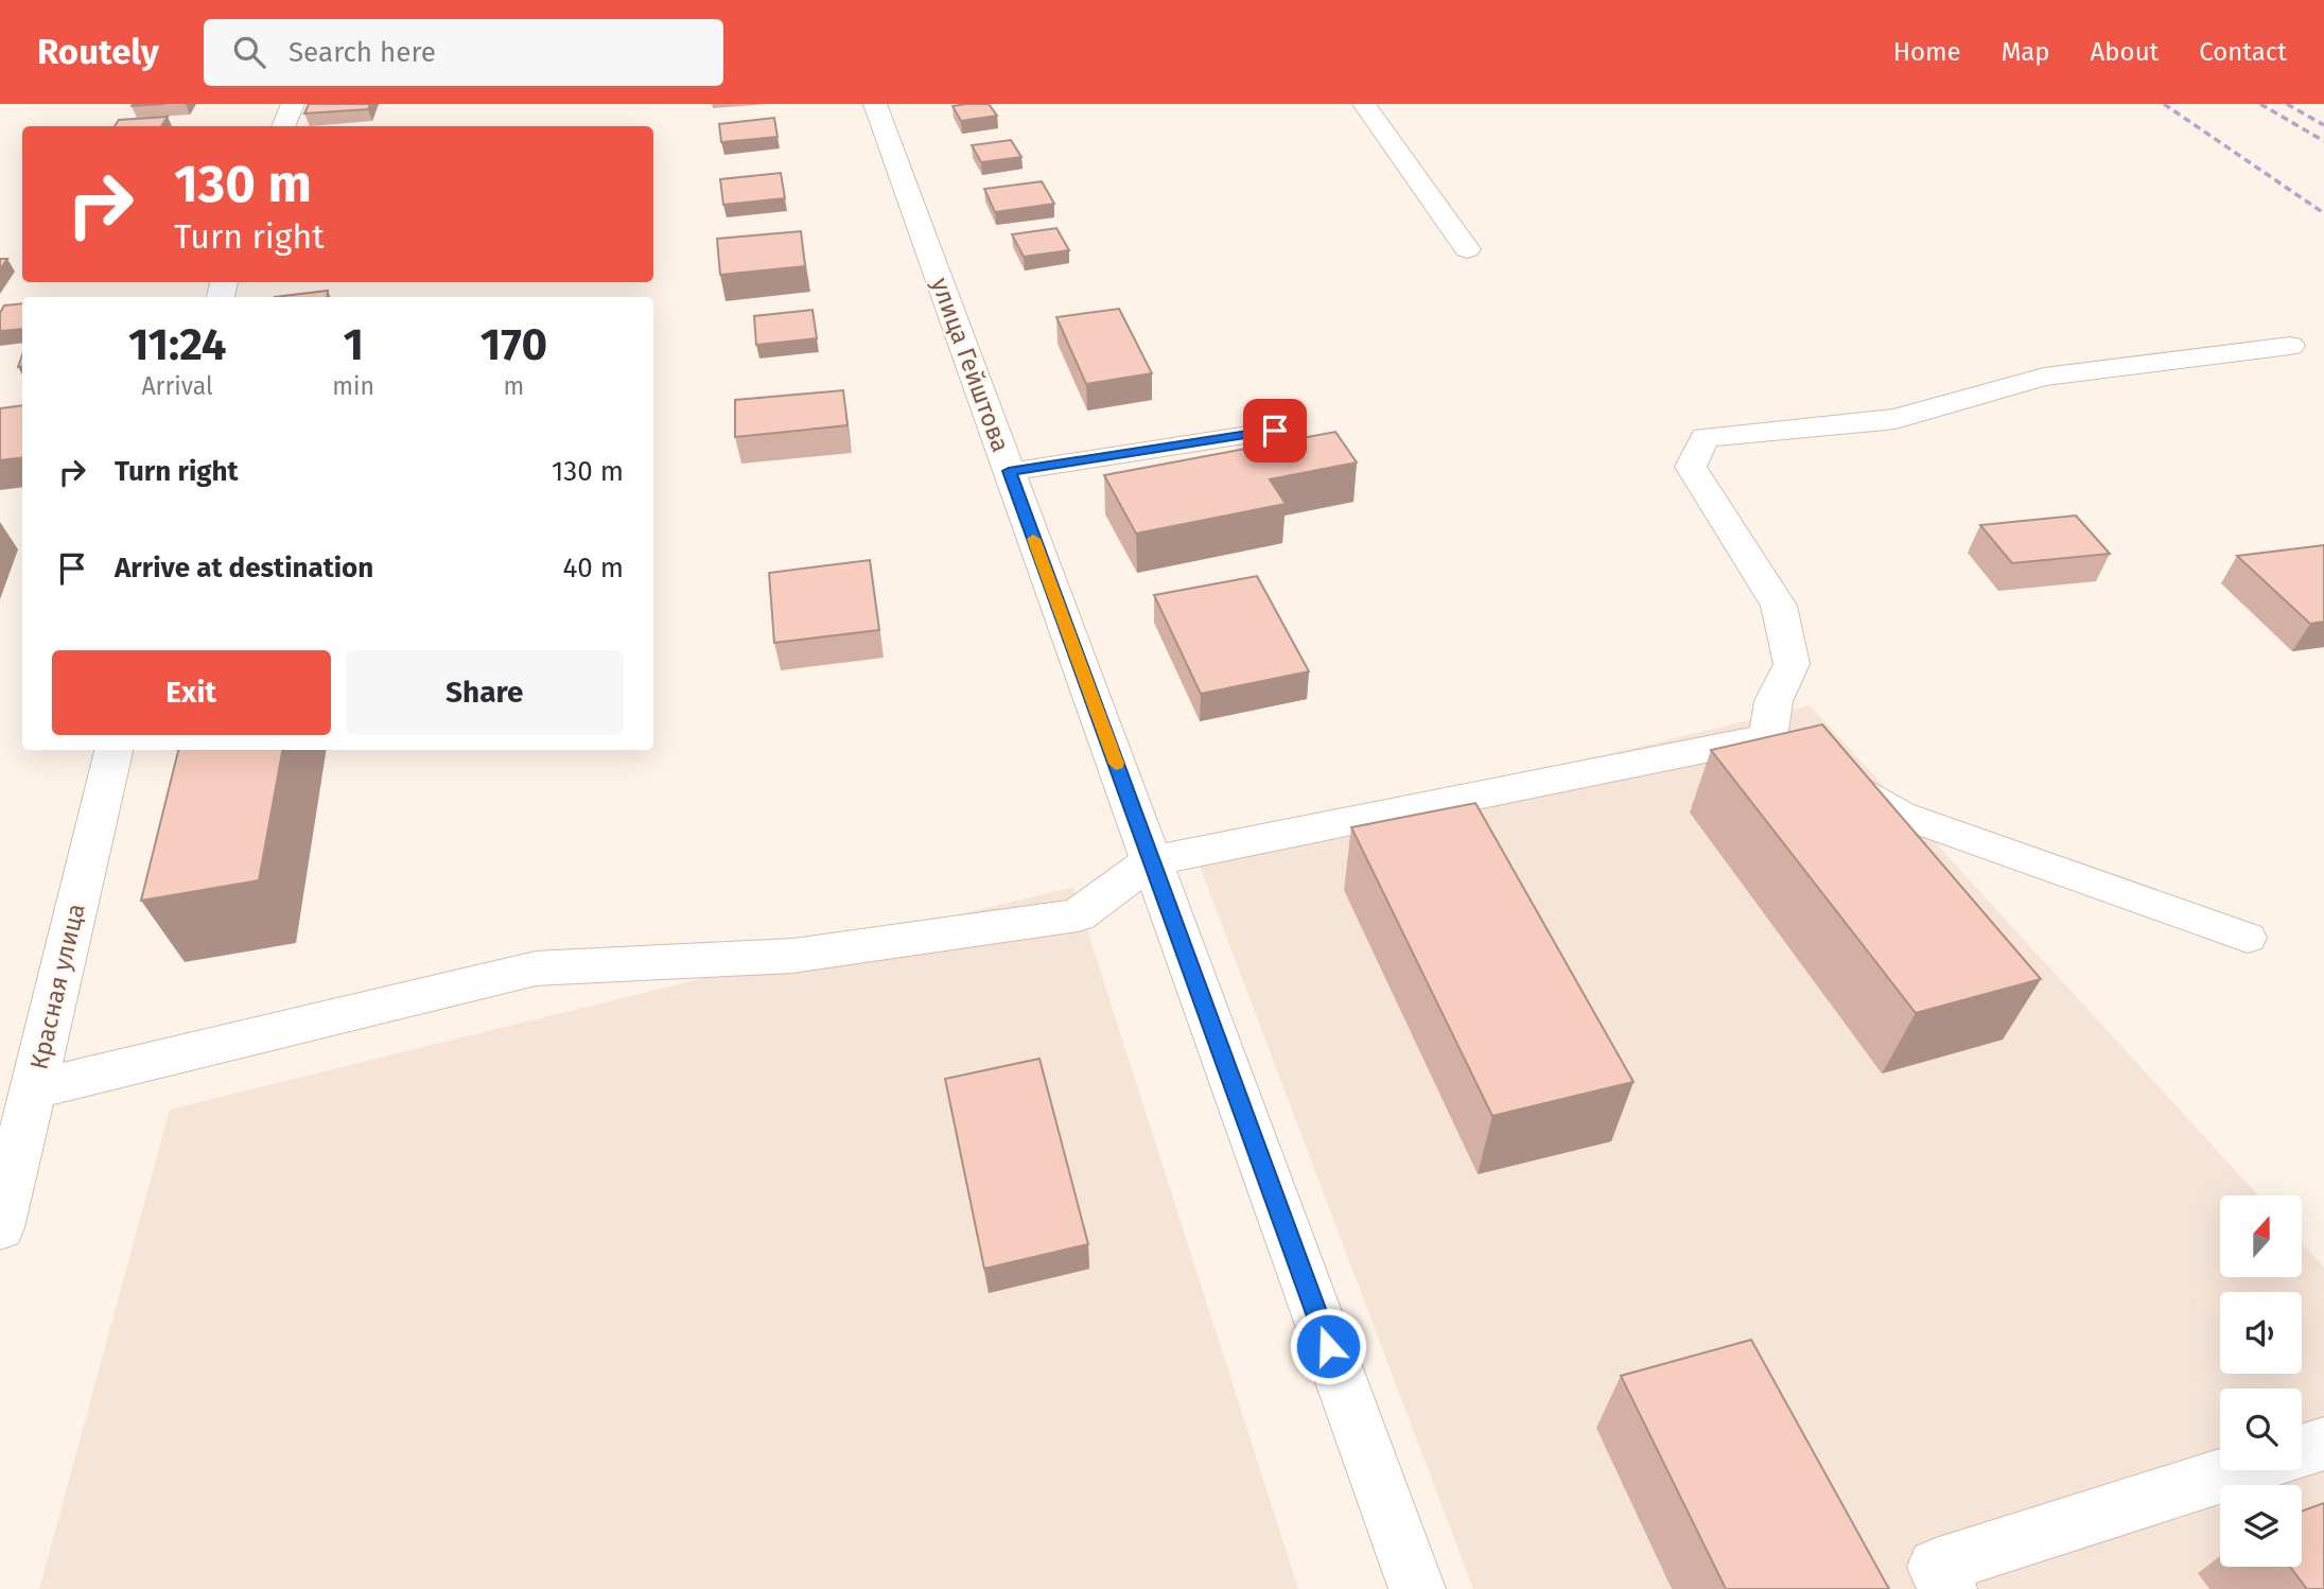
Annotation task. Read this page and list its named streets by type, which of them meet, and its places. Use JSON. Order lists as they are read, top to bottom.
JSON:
{
  "streets": {
    "street": ["улица Гейштова", "Красная улица"]
  },
  "north": "top",
  "page": {
    "header": "Routely",
    "search": "Search here",
    "nav": [
      "Home",
      "Map",
      "About",
      "Contact"
    ],
    "turn": ["130 m", "Turn right"],
    "eta": [
      "11:24",
      "Arrival",
      "1",
      "min",
      "170",
      "m"
    ],
    "list": [
      {
        "name": "Turn right",
        "value": "130 m"
      },
      {
        "name": "Arrive at destination",
        "value": "40 m"
      }
    ],
    "buttons": ["Exit", "Share"]
  }
}
